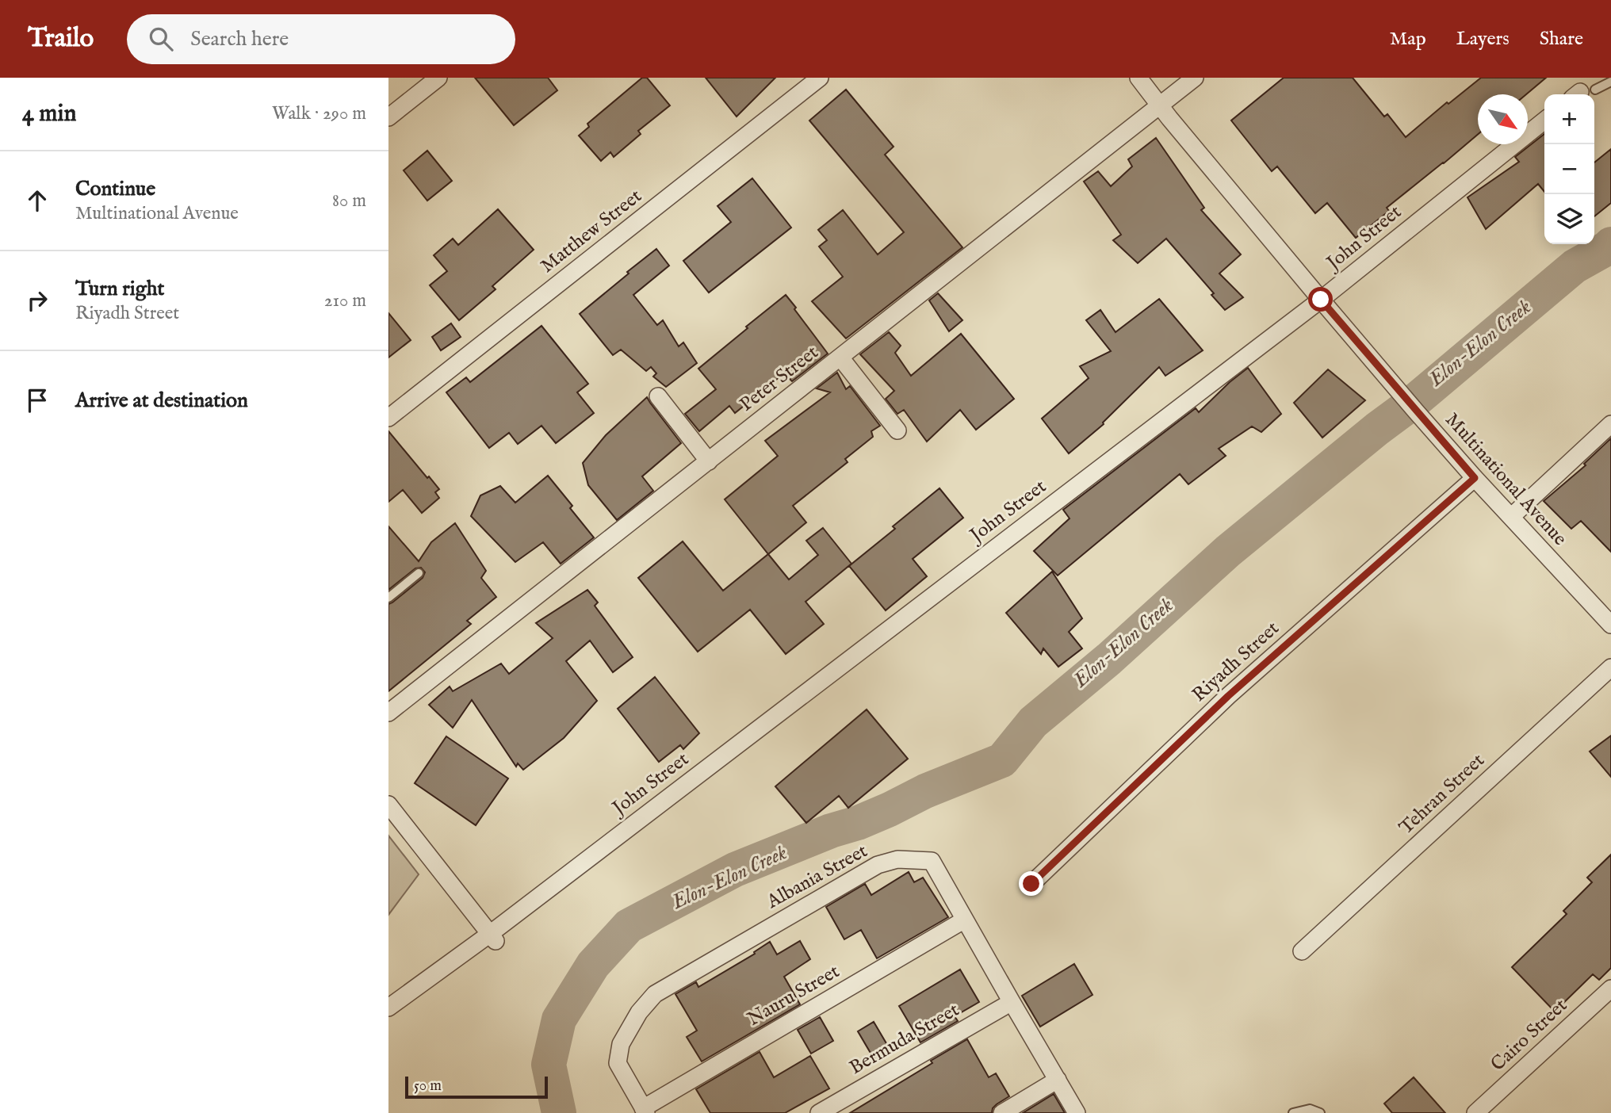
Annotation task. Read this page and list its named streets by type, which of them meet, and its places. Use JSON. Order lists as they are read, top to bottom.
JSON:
{
  "streets": {
    "street": [
      "Matthew Street",
      "John Street",
      "Peter Street",
      "Multinational Avenue",
      "Riyadh Street",
      "Tehran Street",
      "Albania Street",
      "Nauru Street",
      "Cairo Street",
      "Bermuda Street"
    ]
  },
  "crossings": [
    ["John Street", "Multinational Avenue"],
    ["Peter Street", "Multinational Avenue"],
    ["Multinational Avenue", "Riyadh Street"],
    ["Albania Street", "Nauru Street"],
    ["Albania Street", "Bermuda Street"]
  ],
  "water": ["Elon-Elon Creek"],
  "scale_bar": "50 m",
  "north": "bottom right",
  "page": {
    "header": "Trailo",
    "search": "Search here",
    "nav": ["Map", "Layers", "Share"],
    "heading": ["4 min", "Walk · 290 m"],
    "map_buttons": ["+", "−"],
    "list": [
      ["Continue", "Multinational Avenue", "80 m"],
      ["Turn right", "Riyadh Street", "210 m"],
      "Arrive at destination"
    ],
    "scale": "50 m"
  }
}
